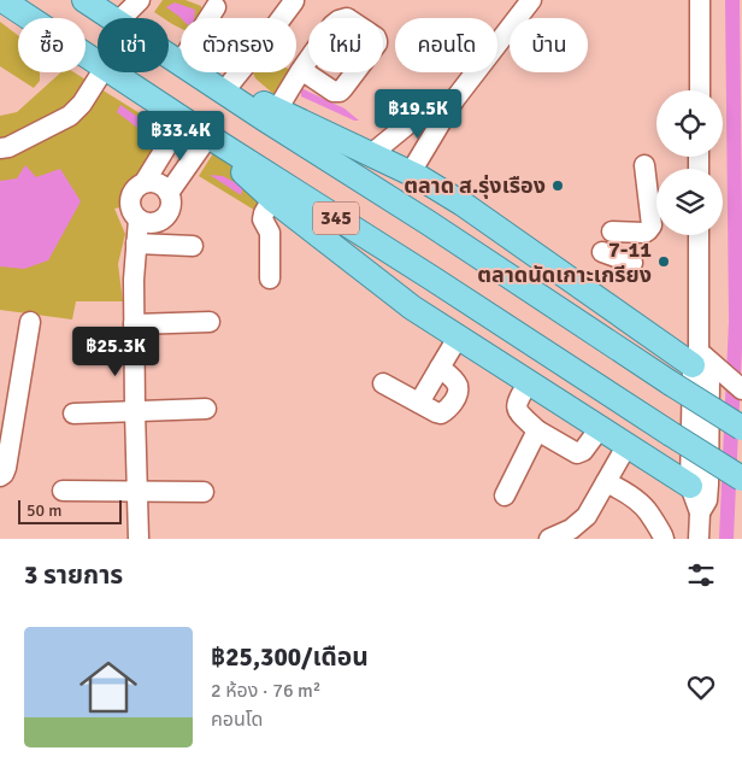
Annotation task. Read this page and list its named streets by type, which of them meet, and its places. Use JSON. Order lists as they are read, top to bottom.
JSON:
{
  "streets": {
    "main road": ["345"]
  },
  "places": ["ตลาด ส.รุ่งเรือง", "7-11 ตลาดนัดเกาะเกรียง"],
  "scale_bar": "50 m",
  "page": {
    "chip": [
      "ซื้อ",
      "เช่า",
      "ตัวกรอง",
      "ใหม่",
      "คอนโด",
      "บ้าน"
    ],
    "price": ["฿19.5K", "฿33.4K", "฿25.3K"],
    "scale": "50 m",
    "heading": "3 รายการ",
    "list": [
      {
        "name": "฿25,300/เดือน",
        "note": "2 ห้อง · 76 m² · คอนโด"
      }
    ]
  }
}
